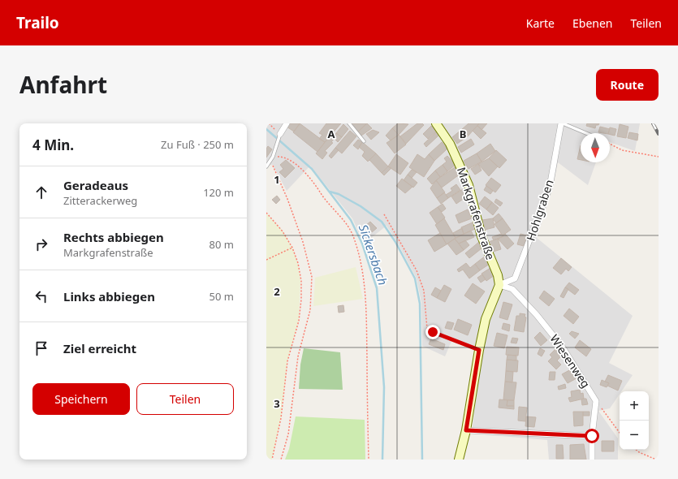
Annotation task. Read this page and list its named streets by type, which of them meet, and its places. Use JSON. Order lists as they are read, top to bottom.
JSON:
{
  "streets": {
    "street": ["Hohlgraben", "Markgrafenstraße", "Wiesenweg"]
  },
  "crossings": [
    ["Hohlgraben", "Markgrafenstraße"],
    ["Hohlgraben", "Wiesenweg"],
    ["Markgrafenstraße", "Wiesenweg"]
  ],
  "water": ["Sickersbach"],
  "north": "bottom",
  "page": {
    "header": "Trailo",
    "nav": ["Karte", "Ebenen", "Teilen"],
    "title": "Anfahrt",
    "buttons": [
      "Route",
      ["Speichern", "Teilen"]
    ],
    "heading": ["4 Min.", "Zu Fuß · 250 m"],
    "list": [
      ["Geradeaus", "Zitterackerweg", "120 m"],
      ["Rechts abbiegen", "Markgrafenstraße", "80 m"],
      ["Links abbiegen", "50 m"],
      "Ziel erreicht"
    ],
    "map_buttons": ["+", "−"]
  },
  "grid": {
    "columns": ["A", "B"],
    "rows": ["1", "2", "3"]
  }
}
